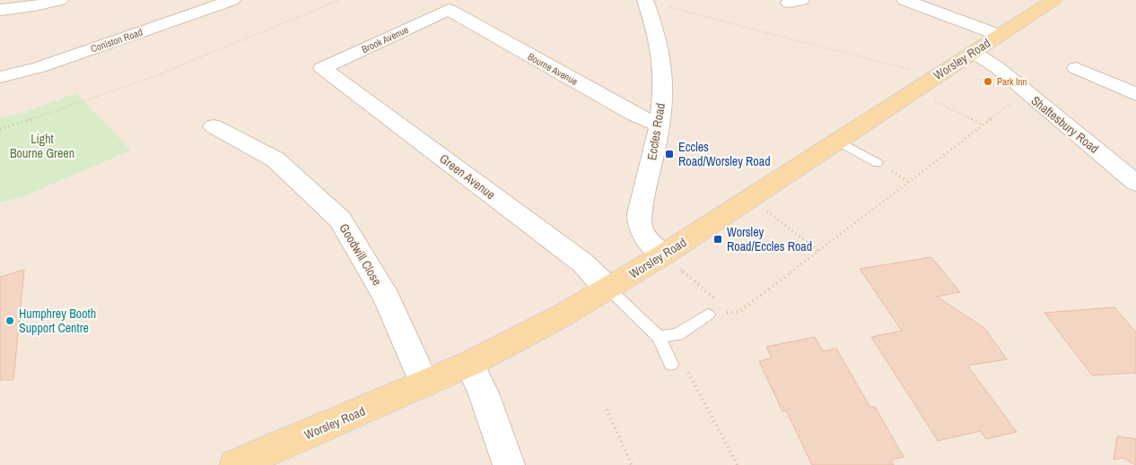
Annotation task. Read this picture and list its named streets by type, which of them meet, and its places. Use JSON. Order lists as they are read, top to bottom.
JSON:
{
  "streets": {
    "main road": ["Worsley Road"],
    "street": [
      "Brook Avenue",
      "Coniston Road",
      "Bourne Avenue",
      "Shaftesbury Road",
      "Eccles Road",
      "Green Avenue",
      "Goodwill Close"
    ]
  },
  "crossings": [
    ["Brook Avenue", "Bourne Avenue"],
    ["Brook Avenue", "Green Avenue"],
    ["Worsley Road", "Shaftesbury Road"],
    ["Worsley Road", "Eccles Road"],
    ["Worsley Road", "Green Avenue"],
    ["Worsley Road", "Goodwill Close"],
    ["Bourne Avenue", "Eccles Road"]
  ],
  "parks": ["Light Bourne Green"],
  "places": {
    "other": ["Park Inn", "Humphrey Booth Support Centre"],
    "transit": ["Eccles Road/Worsley Road", "Worsley Road/Eccles Road"]
  }
}
